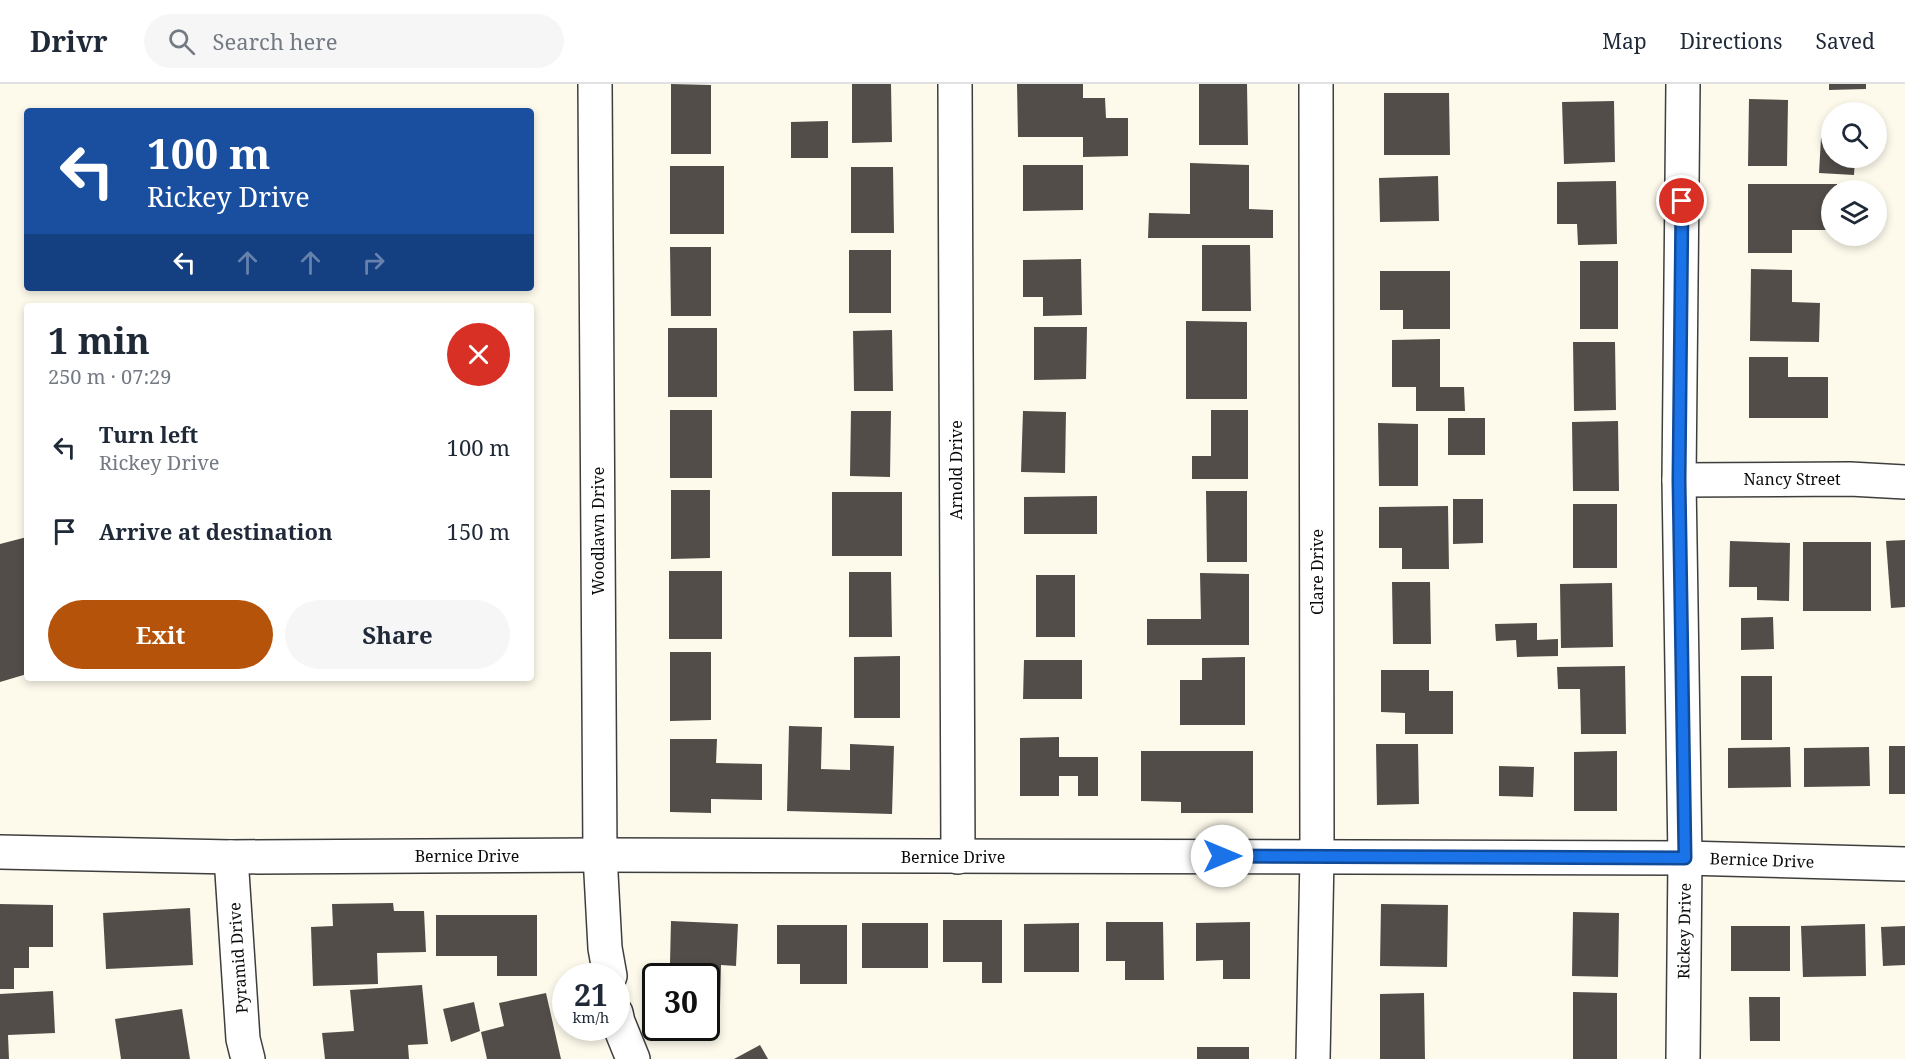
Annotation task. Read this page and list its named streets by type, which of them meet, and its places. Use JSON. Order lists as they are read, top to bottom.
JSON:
{
  "streets": {
    "street": [
      "Arnold Drive",
      "Nancy Street",
      "Woodlawn Drive",
      "Clare Drive",
      "Bernice Drive",
      "Rickey Drive",
      "Pyramid Drive"
    ]
  },
  "crossings": [
    ["Arnold Drive", "Bernice Drive"],
    ["Nancy Street", "Rickey Drive"],
    ["Woodlawn Drive", "Bernice Drive"],
    ["Clare Drive", "Bernice Drive"],
    ["Bernice Drive", "Rickey Drive"],
    ["Bernice Drive", "Pyramid Drive"]
  ],
  "page": {
    "header": "Drivr",
    "search": "Search here",
    "nav": ["Map", "Directions", "Saved"],
    "turn": ["100 m", "Rickey Drive"],
    "heading": ["1 min", "250 m · 07:29"],
    "list": [
      {
        "name": "Turn left",
        "note": "Rickey Drive",
        "value": "100 m"
      },
      {
        "name": "Arrive at destination",
        "value": "150 m"
      }
    ],
    "buttons": ["Exit", "Share"],
    "speed": "21 km/h",
    "limit": "30"
  }
}
